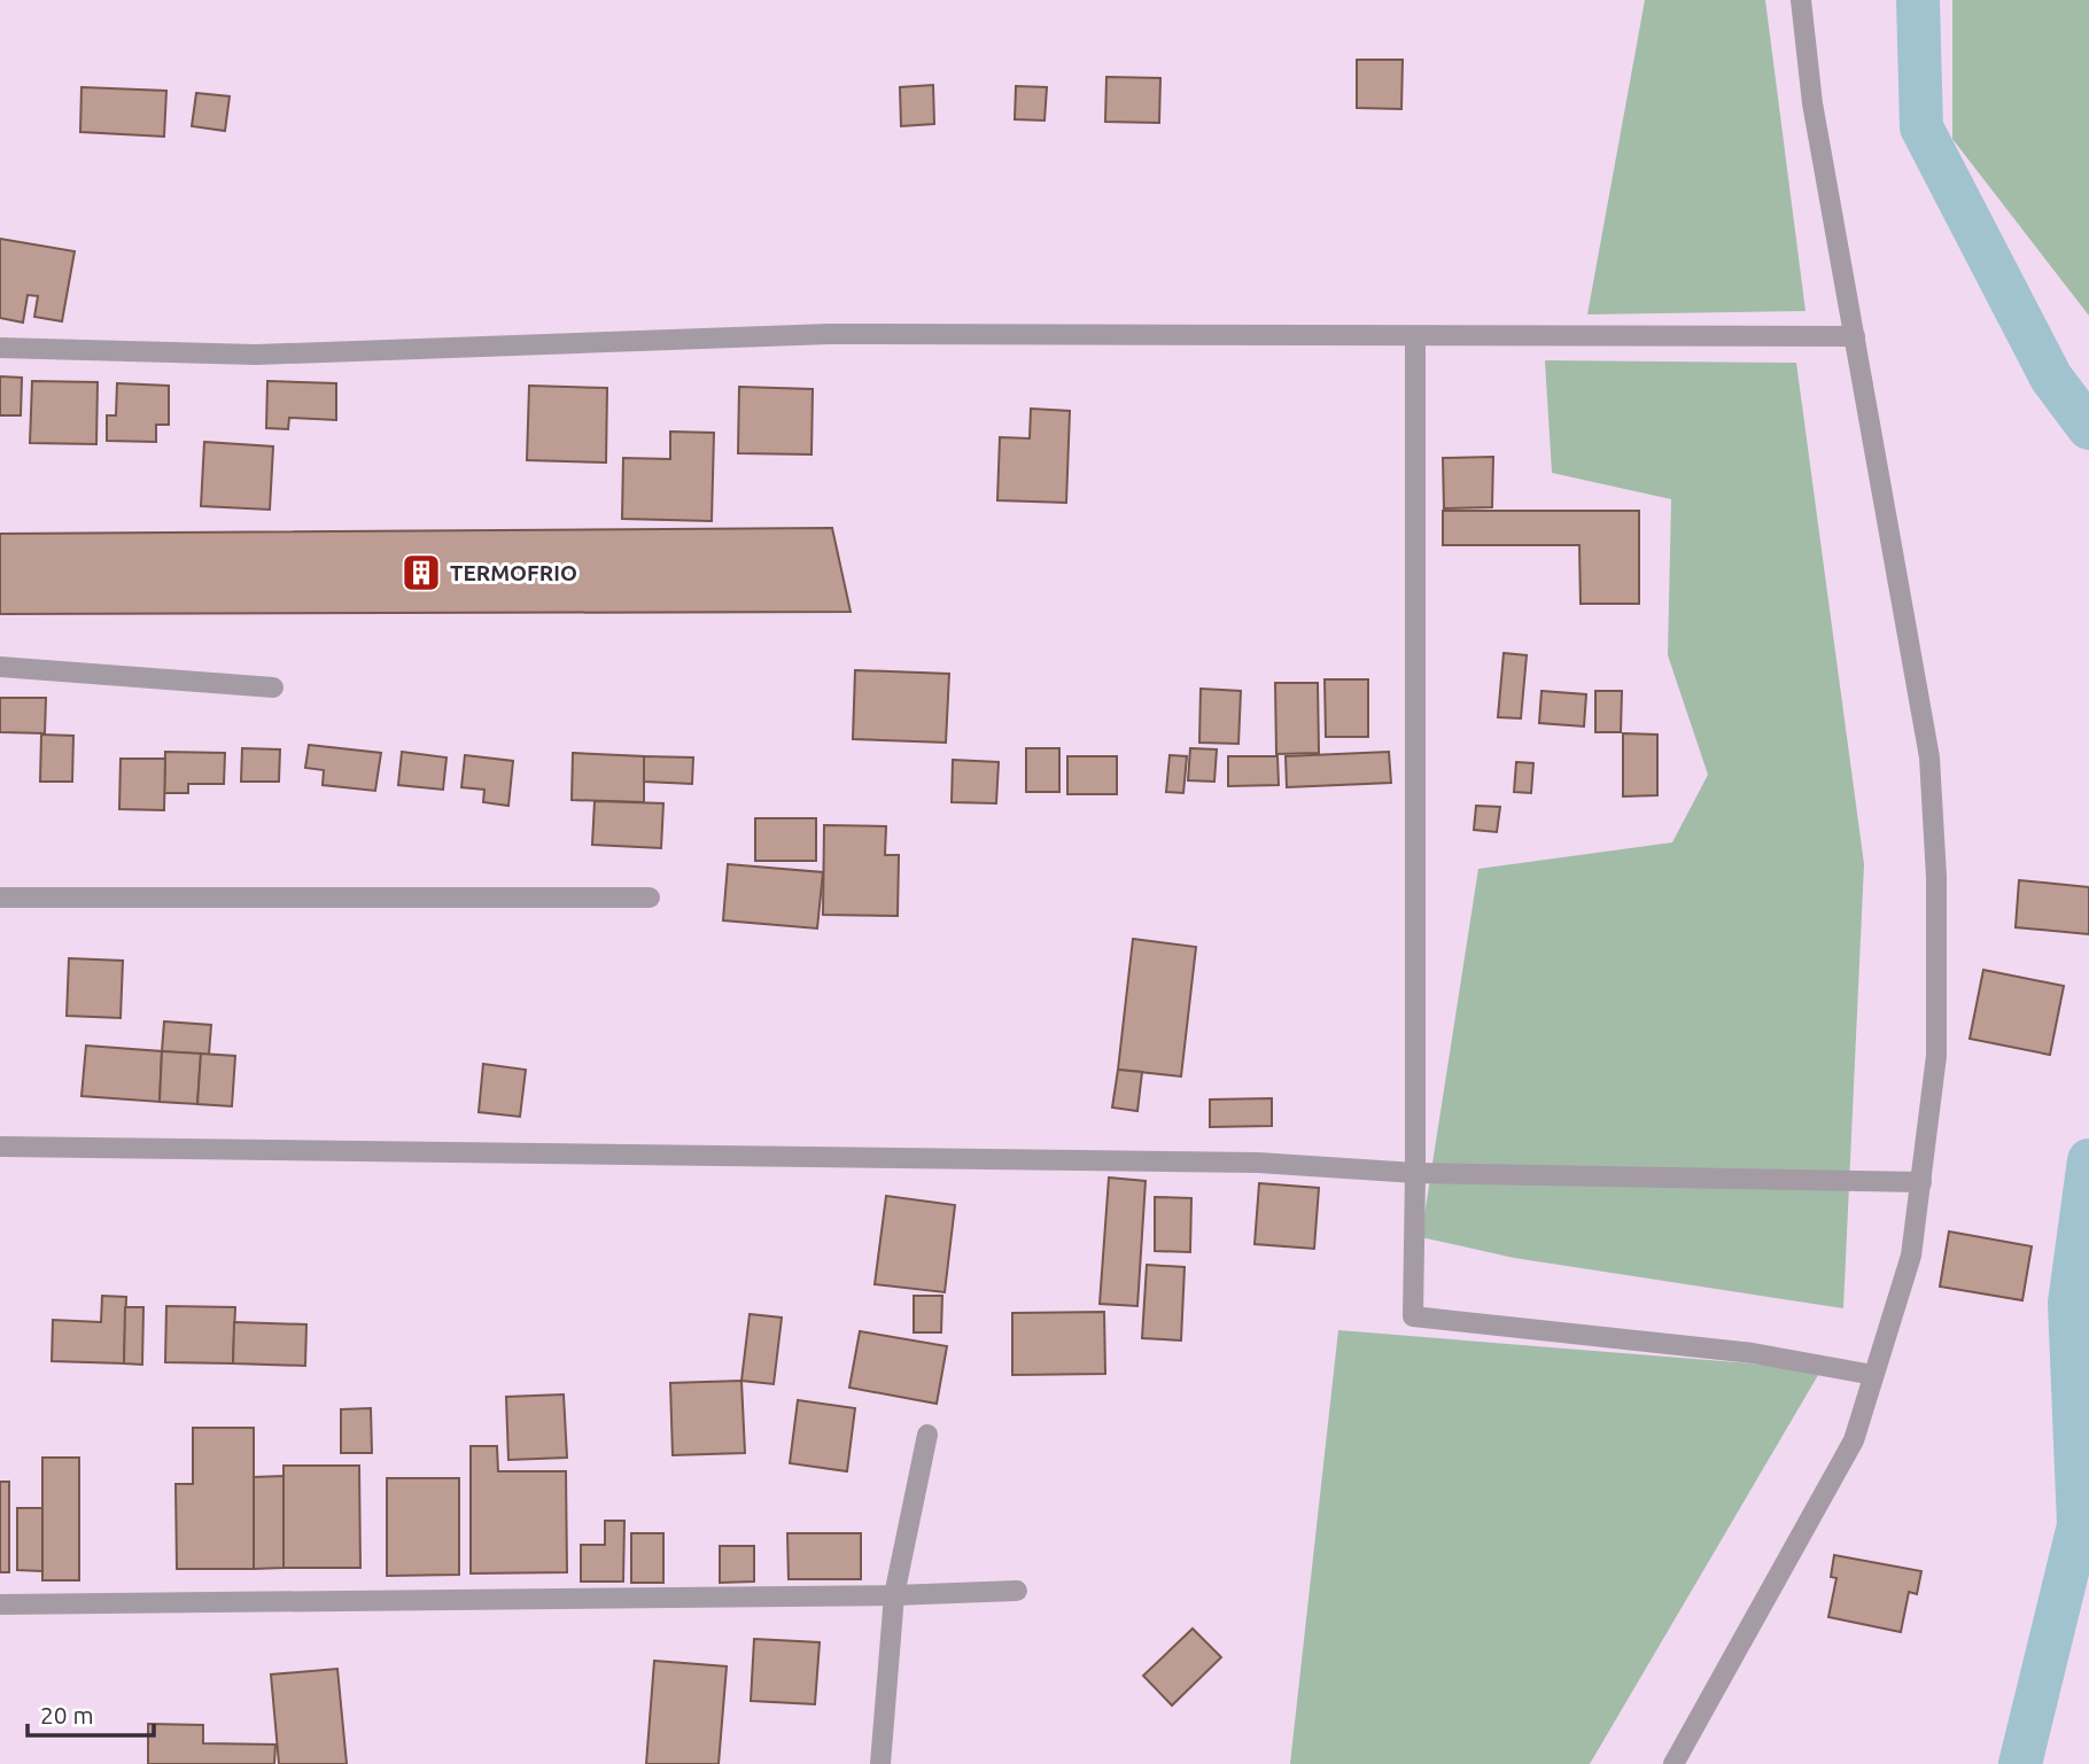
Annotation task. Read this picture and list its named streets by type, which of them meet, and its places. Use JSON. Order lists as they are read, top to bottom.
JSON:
{
  "places": {
    "building": ["TERMOFRIO"]
  },
  "scale_bar": "20 m"
}
